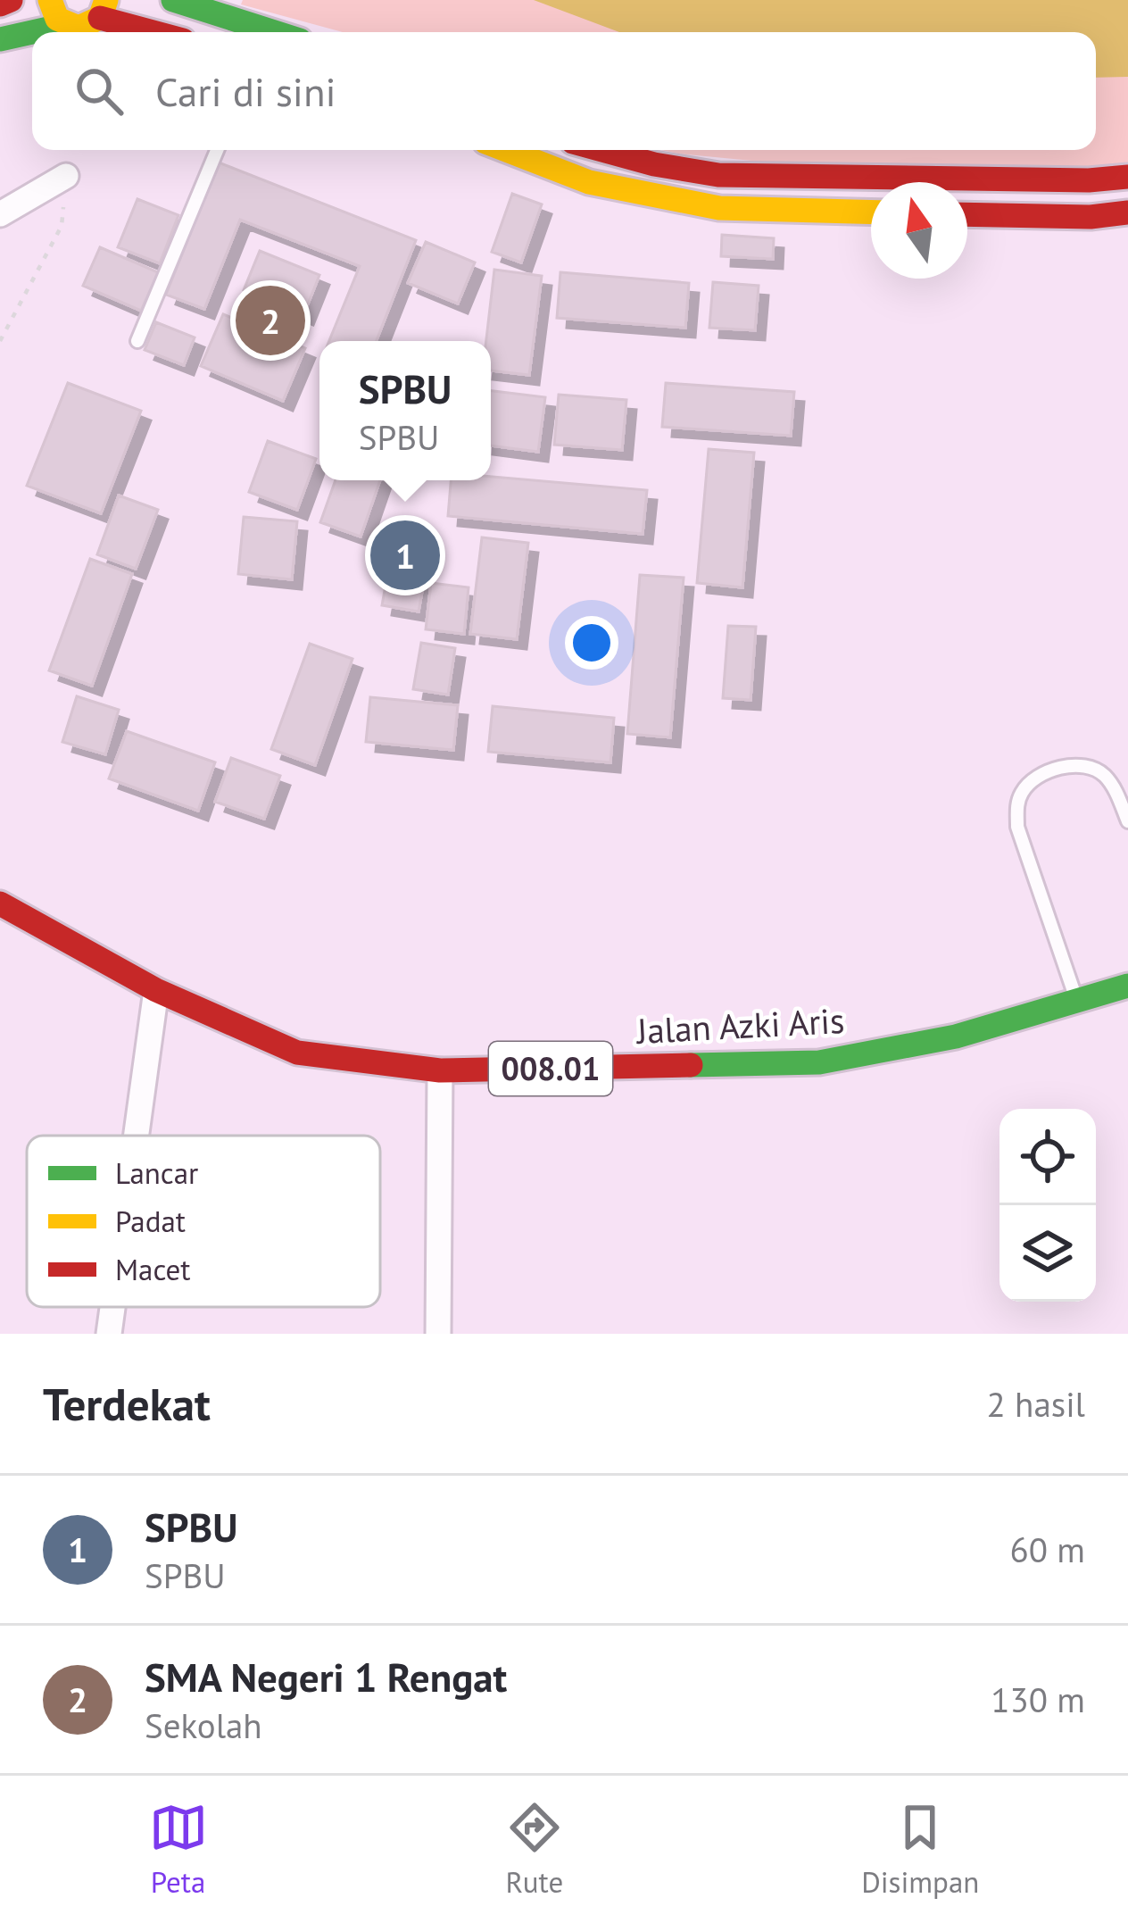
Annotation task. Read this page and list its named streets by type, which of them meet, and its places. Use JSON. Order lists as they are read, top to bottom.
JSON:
{
  "streets": {
    "main road": ["Jalan Azki Aris", "008.01"]
  },
  "legend": ["Lancar", "Padat", "Macet"],
  "north": "top",
  "page": {
    "search": "Cari di sini",
    "pins": ["2", "1"],
    "popup": ["SPBU", "SPBU"],
    "heading": ["Terdekat", "2 hasil"],
    "list": [
      {
        "mark": "1",
        "name": "SPBU",
        "note": "SPBU",
        "value": "60 m"
      },
      {
        "mark": "2",
        "name": "SMA Negeri 1 Rengat",
        "note": "Sekolah",
        "value": "130 m"
      }
    ],
    "nav": ["Peta", "Rute", "Disimpan"]
  }
}
